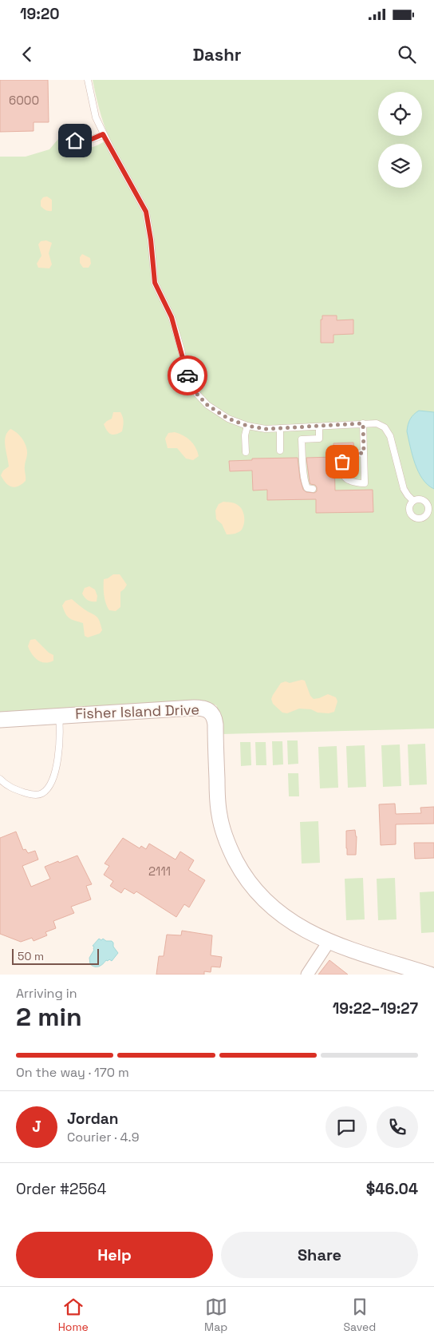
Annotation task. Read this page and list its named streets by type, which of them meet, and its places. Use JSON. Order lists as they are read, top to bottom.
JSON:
{
  "streets": {
    "street": ["Fisher Island Drive"]
  },
  "house_numbers": ["6000", "2111"],
  "scale_bar": "50 m",
  "page": {
    "status": "19:20",
    "header": "Dashr",
    "scale": "50 m",
    "heading": ["2 min", "Arriving in", "19:22–19:27"],
    "panel": [
      "Jordan",
      "Courier · 4.9",
      "Order #2564",
      "$46.04"
    ],
    "bar": "On the way · 170 m",
    "round": "J",
    "buttons": ["Help", "Share"],
    "tabs": ["Home", "Map", "Saved"]
  }
}
